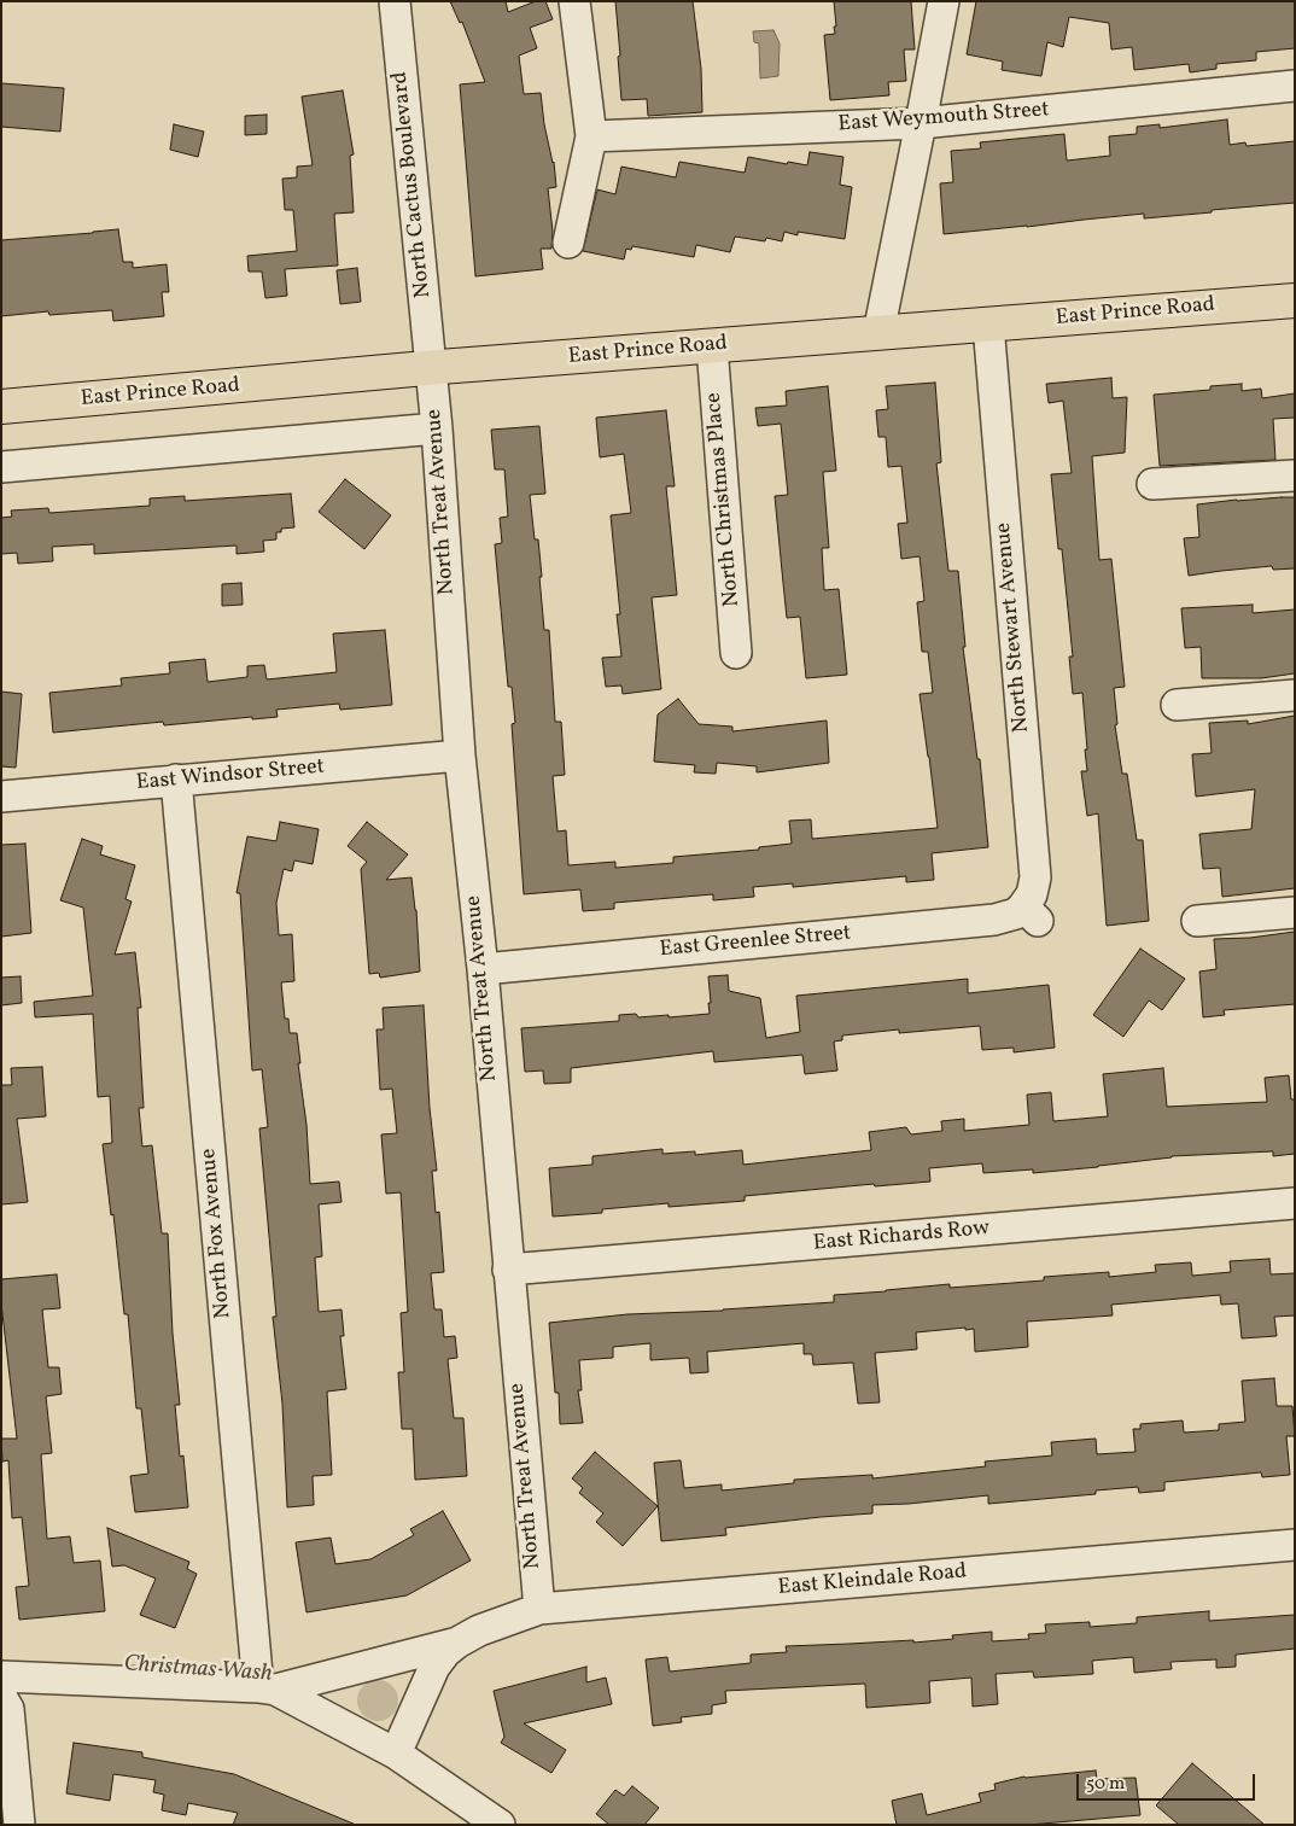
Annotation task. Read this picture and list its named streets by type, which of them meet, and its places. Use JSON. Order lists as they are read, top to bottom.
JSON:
{
  "streets": {
    "main road": ["East Prince Road"],
    "street": [
      "East Weymouth Street",
      "North Cactus Boulevard",
      "North Christmas Place",
      "North Treat Avenue",
      "North Stewart Avenue",
      "East Windsor Street",
      "East Greenlee Street",
      "North Fox Avenue",
      "East Richards Row",
      "East Kleindale Road"
    ]
  },
  "crossings": [
    ["North Cactus Boulevard", "East Prince Road"],
    ["North Cactus Boulevard", "North Treat Avenue"],
    ["East Prince Road", "North Christmas Place"],
    ["East Prince Road", "North Treat Avenue"],
    ["East Prince Road", "North Stewart Avenue"],
    ["North Treat Avenue", "East Windsor Street"],
    ["North Treat Avenue", "East Greenlee Street"],
    ["North Treat Avenue", "East Richards Row"],
    ["North Treat Avenue", "East Kleindale Road"],
    ["North Stewart Avenue", "East Greenlee Street"],
    ["East Windsor Street", "North Fox Avenue"],
    ["North Fox Avenue", "East Kleindale Road"]
  ],
  "water": ["Christmas Wash"],
  "scale_bar": "50 m"
}
